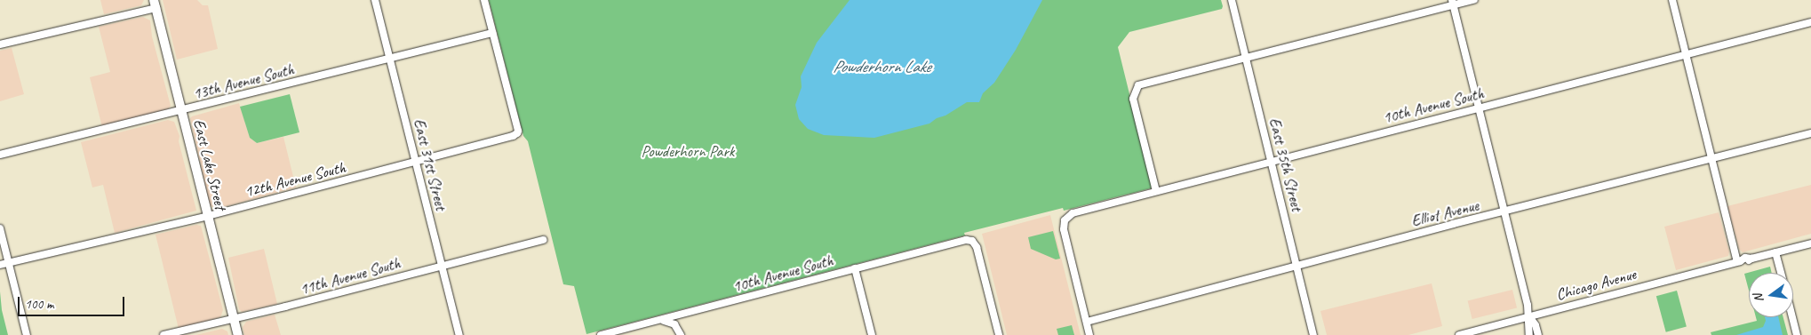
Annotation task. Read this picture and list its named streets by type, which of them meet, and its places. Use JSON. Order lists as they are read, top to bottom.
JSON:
{
  "streets": {
    "main road": ["East Lake Street"],
    "street": [
      "13th Avenue South",
      "10th Avenue South",
      "East 31st Street",
      "East 35th Street",
      "12th Avenue South",
      "Elliot Avenue",
      "11th Avenue South",
      "Chicago Avenue"
    ]
  },
  "crossings": [
    ["13th Avenue South", "East Lake Street"],
    ["13th Avenue South", "East 31st Street"],
    ["13th Avenue South", "12th Avenue South"],
    ["10th Avenue South", "East 35th Street"],
    ["10th Avenue South", "Elliot Avenue"],
    ["East Lake Street", "12th Avenue South"],
    ["East Lake Street", "11th Avenue South"],
    ["East 31st Street", "12th Avenue South"],
    ["East 31st Street", "11th Avenue South"],
    ["East 35th Street", "Elliot Avenue"]
  ],
  "water": ["Powderhorn Lake"],
  "parks": ["Powderhorn Park"],
  "scale_bar": "100 m",
  "north": "left"
}
